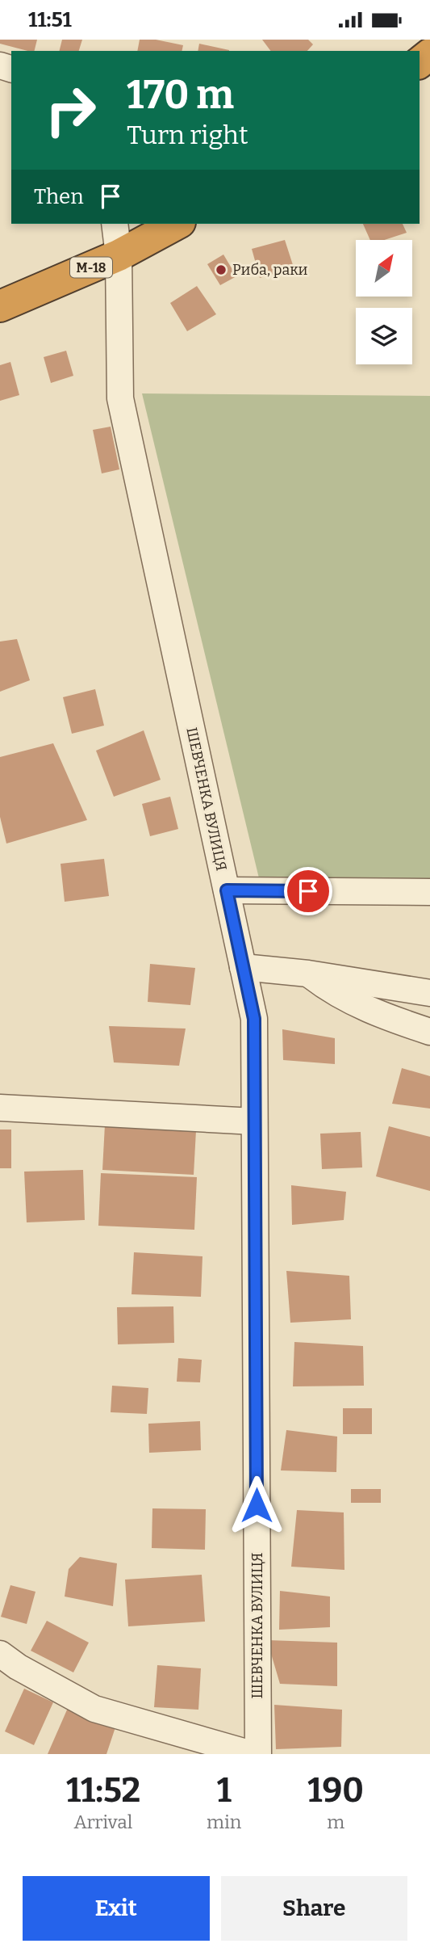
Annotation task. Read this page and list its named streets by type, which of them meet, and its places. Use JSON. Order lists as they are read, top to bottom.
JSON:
{
  "streets": {
    "highway": ["М-18"],
    "street": ["ШЕВЧЕНКА ВУЛИЦЯ"]
  },
  "crossings": [
    ["М-18", "ШЕВЧЕНКА ВУЛИЦЯ"]
  ],
  "places": ["Риба, раки"],
  "north": "top right",
  "page": {
    "status": "11:51",
    "turn": ["170 m", "Turn right"],
    "then": "Then",
    "eta": [
      "11:52",
      "Arrival",
      "1",
      "min",
      "190",
      "m"
    ],
    "buttons": ["Exit", "Share"]
  }
}
